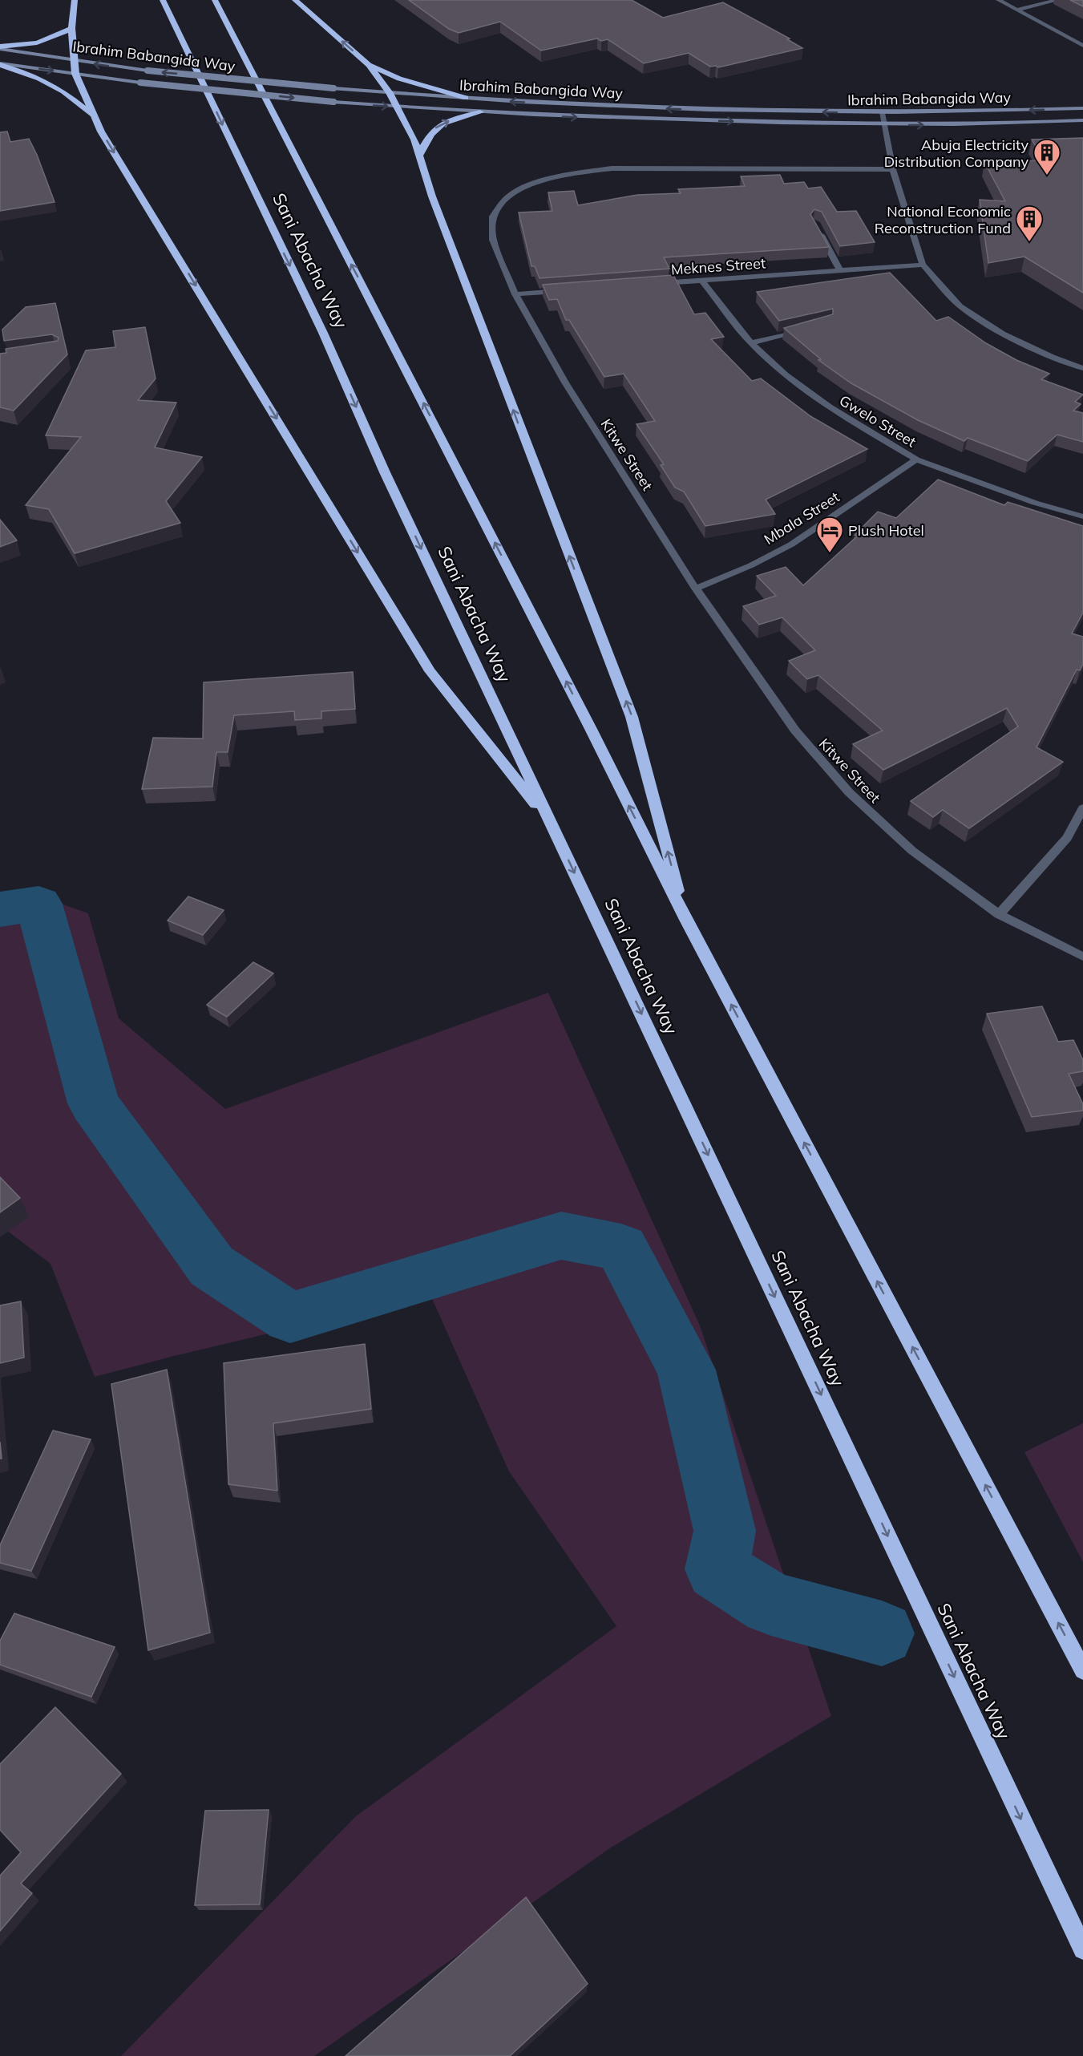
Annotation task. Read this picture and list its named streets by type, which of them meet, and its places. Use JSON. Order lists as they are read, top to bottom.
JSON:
{
  "streets": {
    "highway": ["Sani Abacha Way"],
    "main road": ["Ibrahim Babangida Way"],
    "street": [
      "Meknes Street",
      "Gwelo Street",
      "Kitwe Street",
      "Mbala Street"
    ]
  },
  "crossings": [
    ["Meknes Street", "Gwelo Street"],
    ["Gwelo Street", "Mbala Street"],
    ["Kitwe Street", "Mbala Street"]
  ],
  "places": {
    "building": ["Abuja Electricity Distribution Company", "National Economic Reconstruction Fund"],
    "hotel": ["Plush Hotel"]
  }
}
